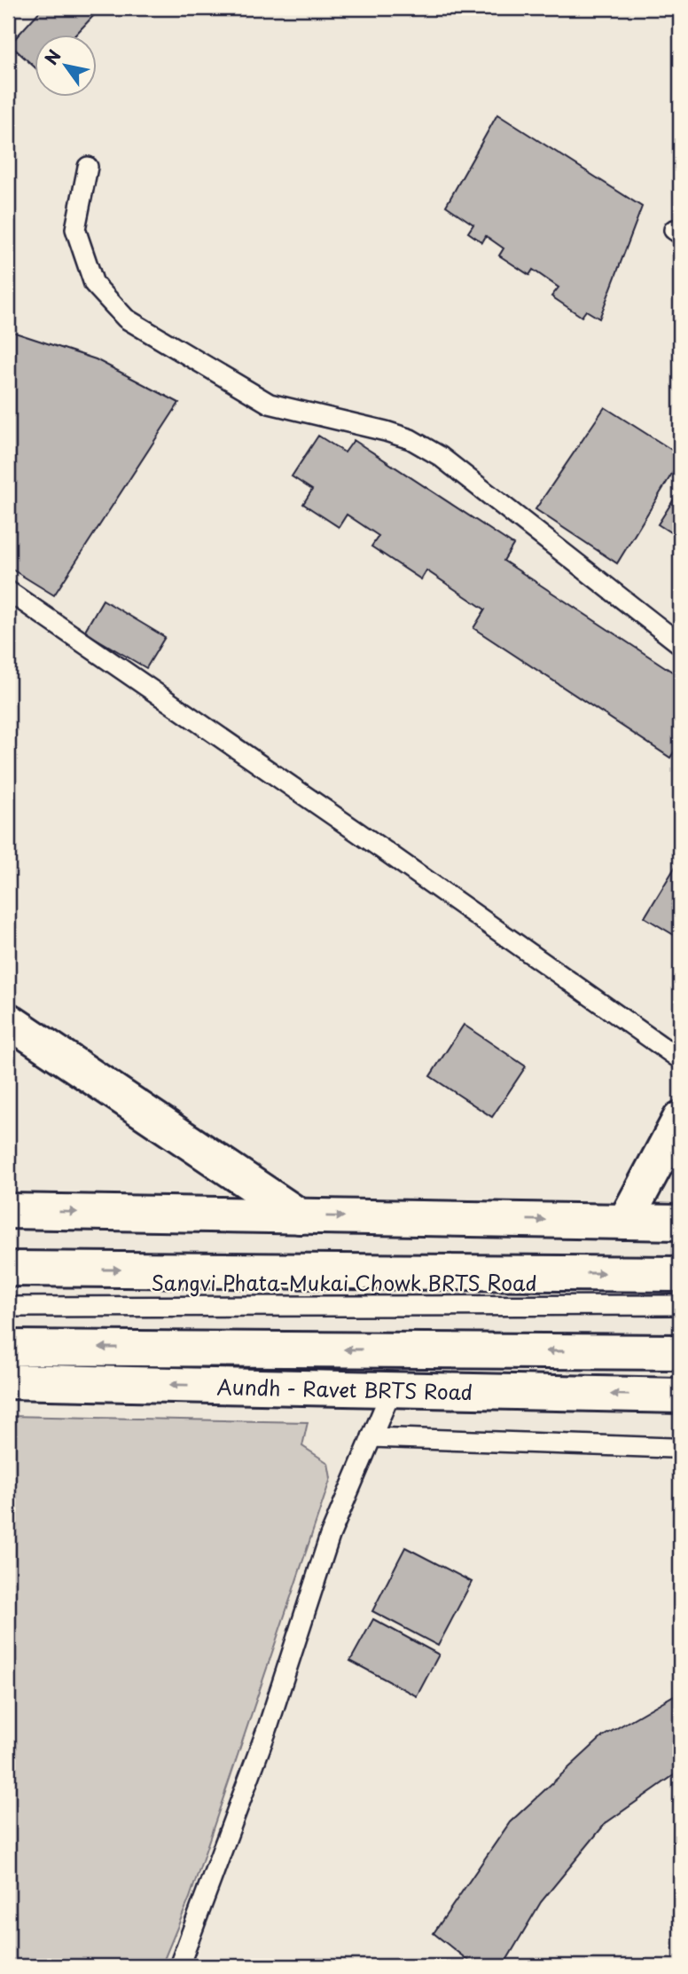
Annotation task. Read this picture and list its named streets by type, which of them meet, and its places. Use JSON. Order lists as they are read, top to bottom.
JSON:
{
  "streets": {
    "street": ["Aundh - Ravet BRTS Road"],
    "lane": ["Sangvi Phata-Mukai Chowk BRTS Road"]
  },
  "north": "top left"
}
